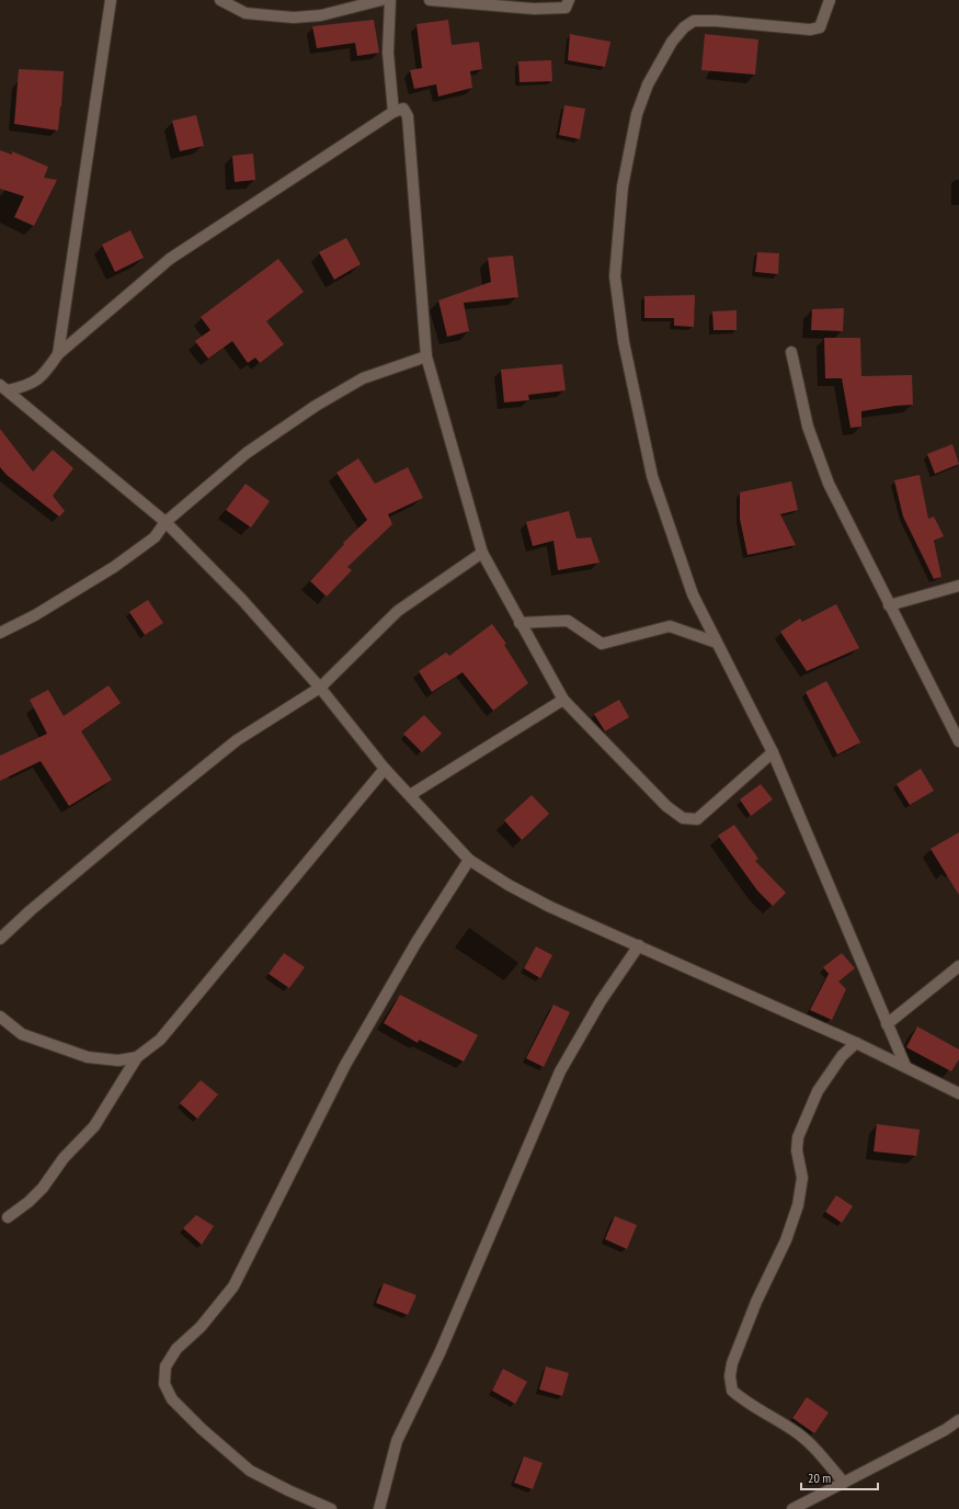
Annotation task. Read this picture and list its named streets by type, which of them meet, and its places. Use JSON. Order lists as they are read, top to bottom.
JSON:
{
  "scale_bar": "20 m"
}
